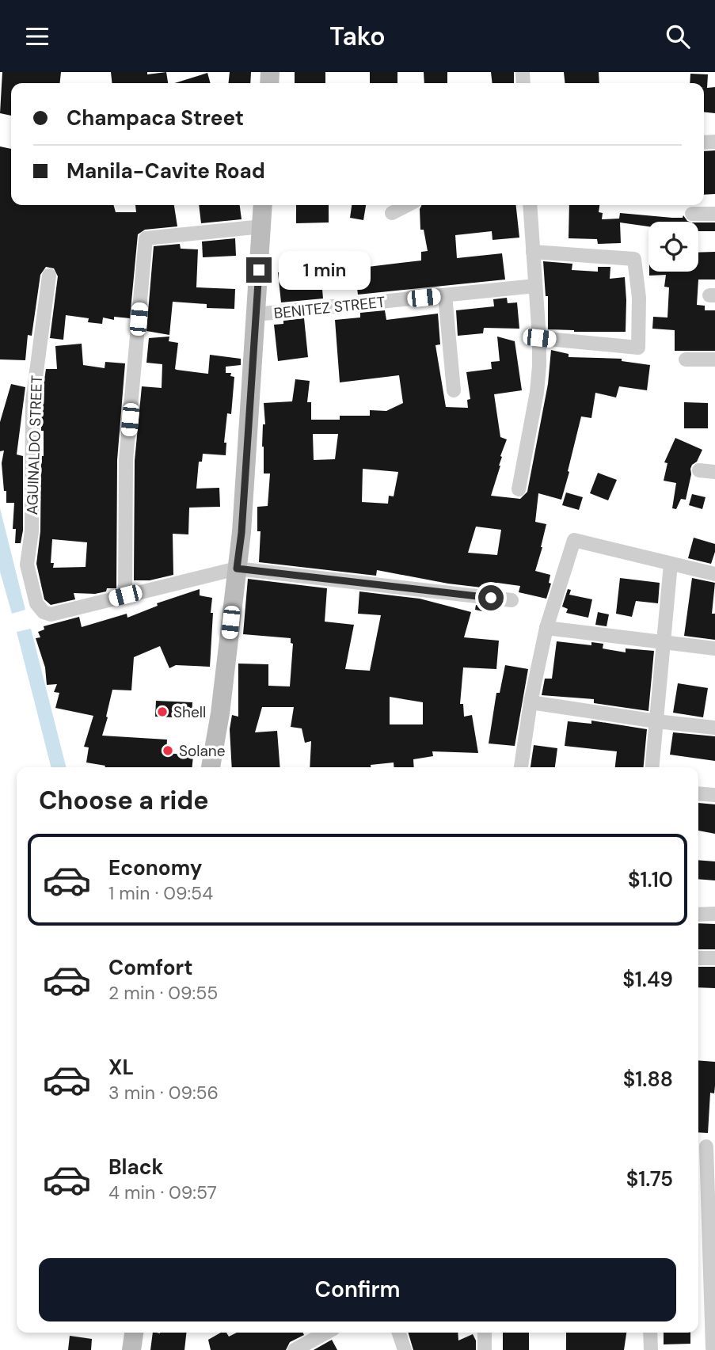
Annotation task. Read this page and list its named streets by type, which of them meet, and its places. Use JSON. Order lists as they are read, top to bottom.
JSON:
{
  "streets": {
    "street": ["BENITEZ STREET", "AGUINALDO STREET"]
  },
  "places": ["Shell", "Solane"],
  "page": {
    "header": "Tako",
    "banner": ["Champaca Street", "Manila-Cavite Road"],
    "bubble": "1 min",
    "heading": "Choose a ride",
    "list": [
      {
        "name": "Economy",
        "note": "1 min · 09:54",
        "value": "$1.10"
      },
      {
        "name": "Comfort",
        "note": "2 min · 09:55",
        "value": "$1.49"
      },
      {
        "name": "XL",
        "note": "3 min · 09:56",
        "value": "$1.88"
      },
      {
        "name": "Black",
        "note": "4 min · 09:57",
        "value": "$1.75"
      }
    ],
    "buttons": "Confirm"
  }
}
